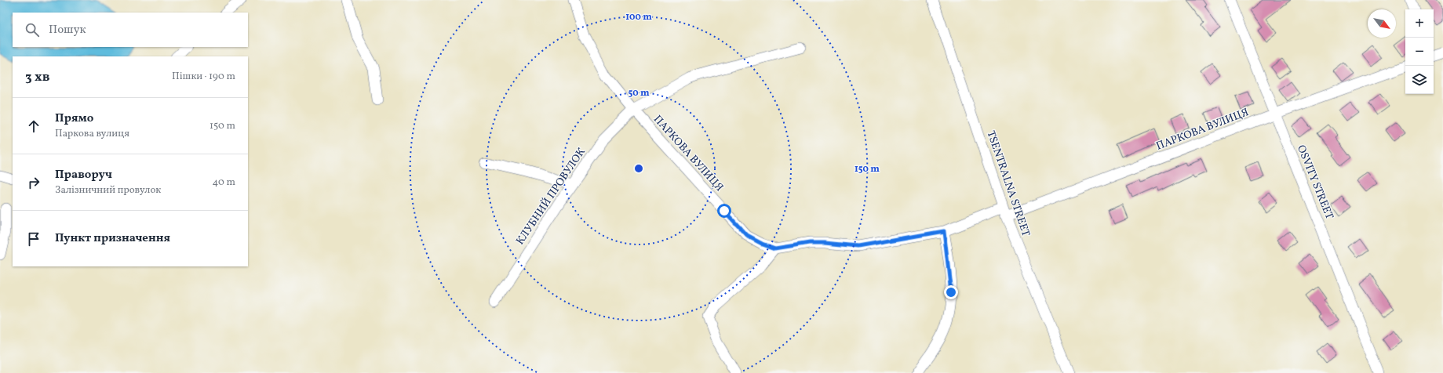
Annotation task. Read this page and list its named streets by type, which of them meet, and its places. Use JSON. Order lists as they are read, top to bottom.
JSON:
{
  "streets": {
    "street": [
      "ПАРКОВА ВУЛИЦЯ",
      "OSVITY STREET",
      "TSENTRALNA STREET",
      "КЛУБНИЙ ПРОВУЛОК"
    ]
  },
  "crossings": [
    ["ПАРКОВА ВУЛИЦЯ", "OSVITY STREET"],
    ["ПАРКОВА ВУЛИЦЯ", "TSENTRALNA STREET"],
    ["ПАРКОВА ВУЛИЦЯ", "КЛУБНИЙ ПРОВУЛОК"]
  ],
  "north": "bottom right",
  "page": {
    "map_buttons": ["+", "−"],
    "search": "Пошук",
    "heading": ["3 хв", "Пішки · 190 m"],
    "list": [
      ["Прямо", "Паркова вулиця", "150 m"],
      ["Праворуч", "Залізничний провулок", "40 m"],
      "Пункт призначення"
    ]
  },
  "rings": ["100 m", "50 m", "150 m"]
}
